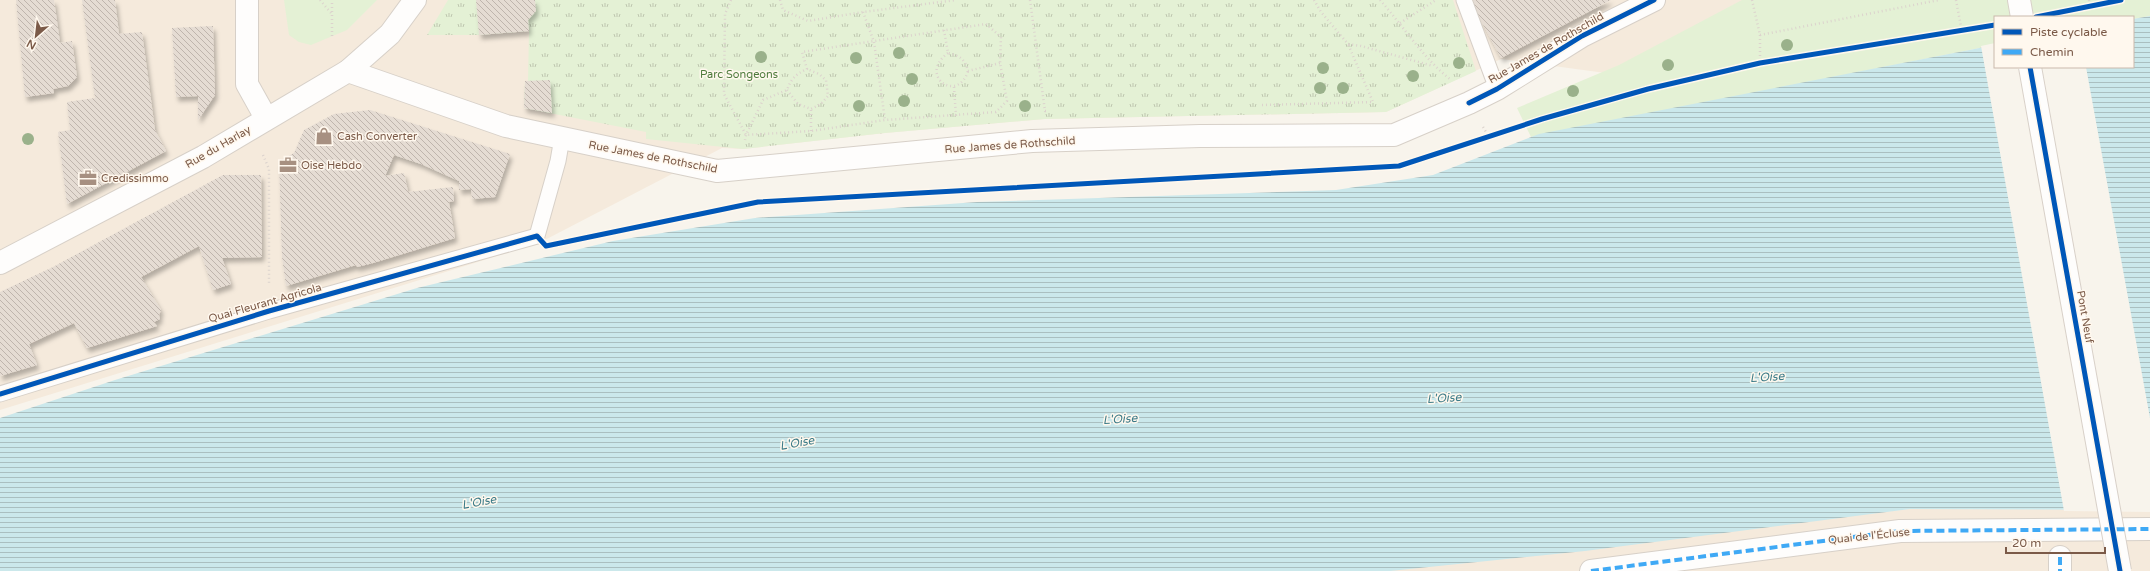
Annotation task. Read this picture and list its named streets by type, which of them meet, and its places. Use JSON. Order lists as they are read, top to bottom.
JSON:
{
  "streets": {
    "street": [
      "Rue James de Rothschild",
      "Rue du Harlay",
      "Pont Neuf",
      "Quai de l'Écluse"
    ],
    "lane": ["Quai Fleurant Agricola"]
  },
  "crossings": [
    ["Rue James de Rothschild", "Rue du Harlay"],
    ["Rue James de Rothschild", "Quai Fleurant Agricola"]
  ],
  "water": ["L'Oise"],
  "parks": ["Parc Songeons"],
  "places": {
    "shop": ["Cash Converter"],
    "office": ["Oise Hebdo", "Credissimmo"]
  },
  "legend": ["Piste cyclable", "Chemin"],
  "scale_bar": "20 m",
  "north": "bottom left"
}
